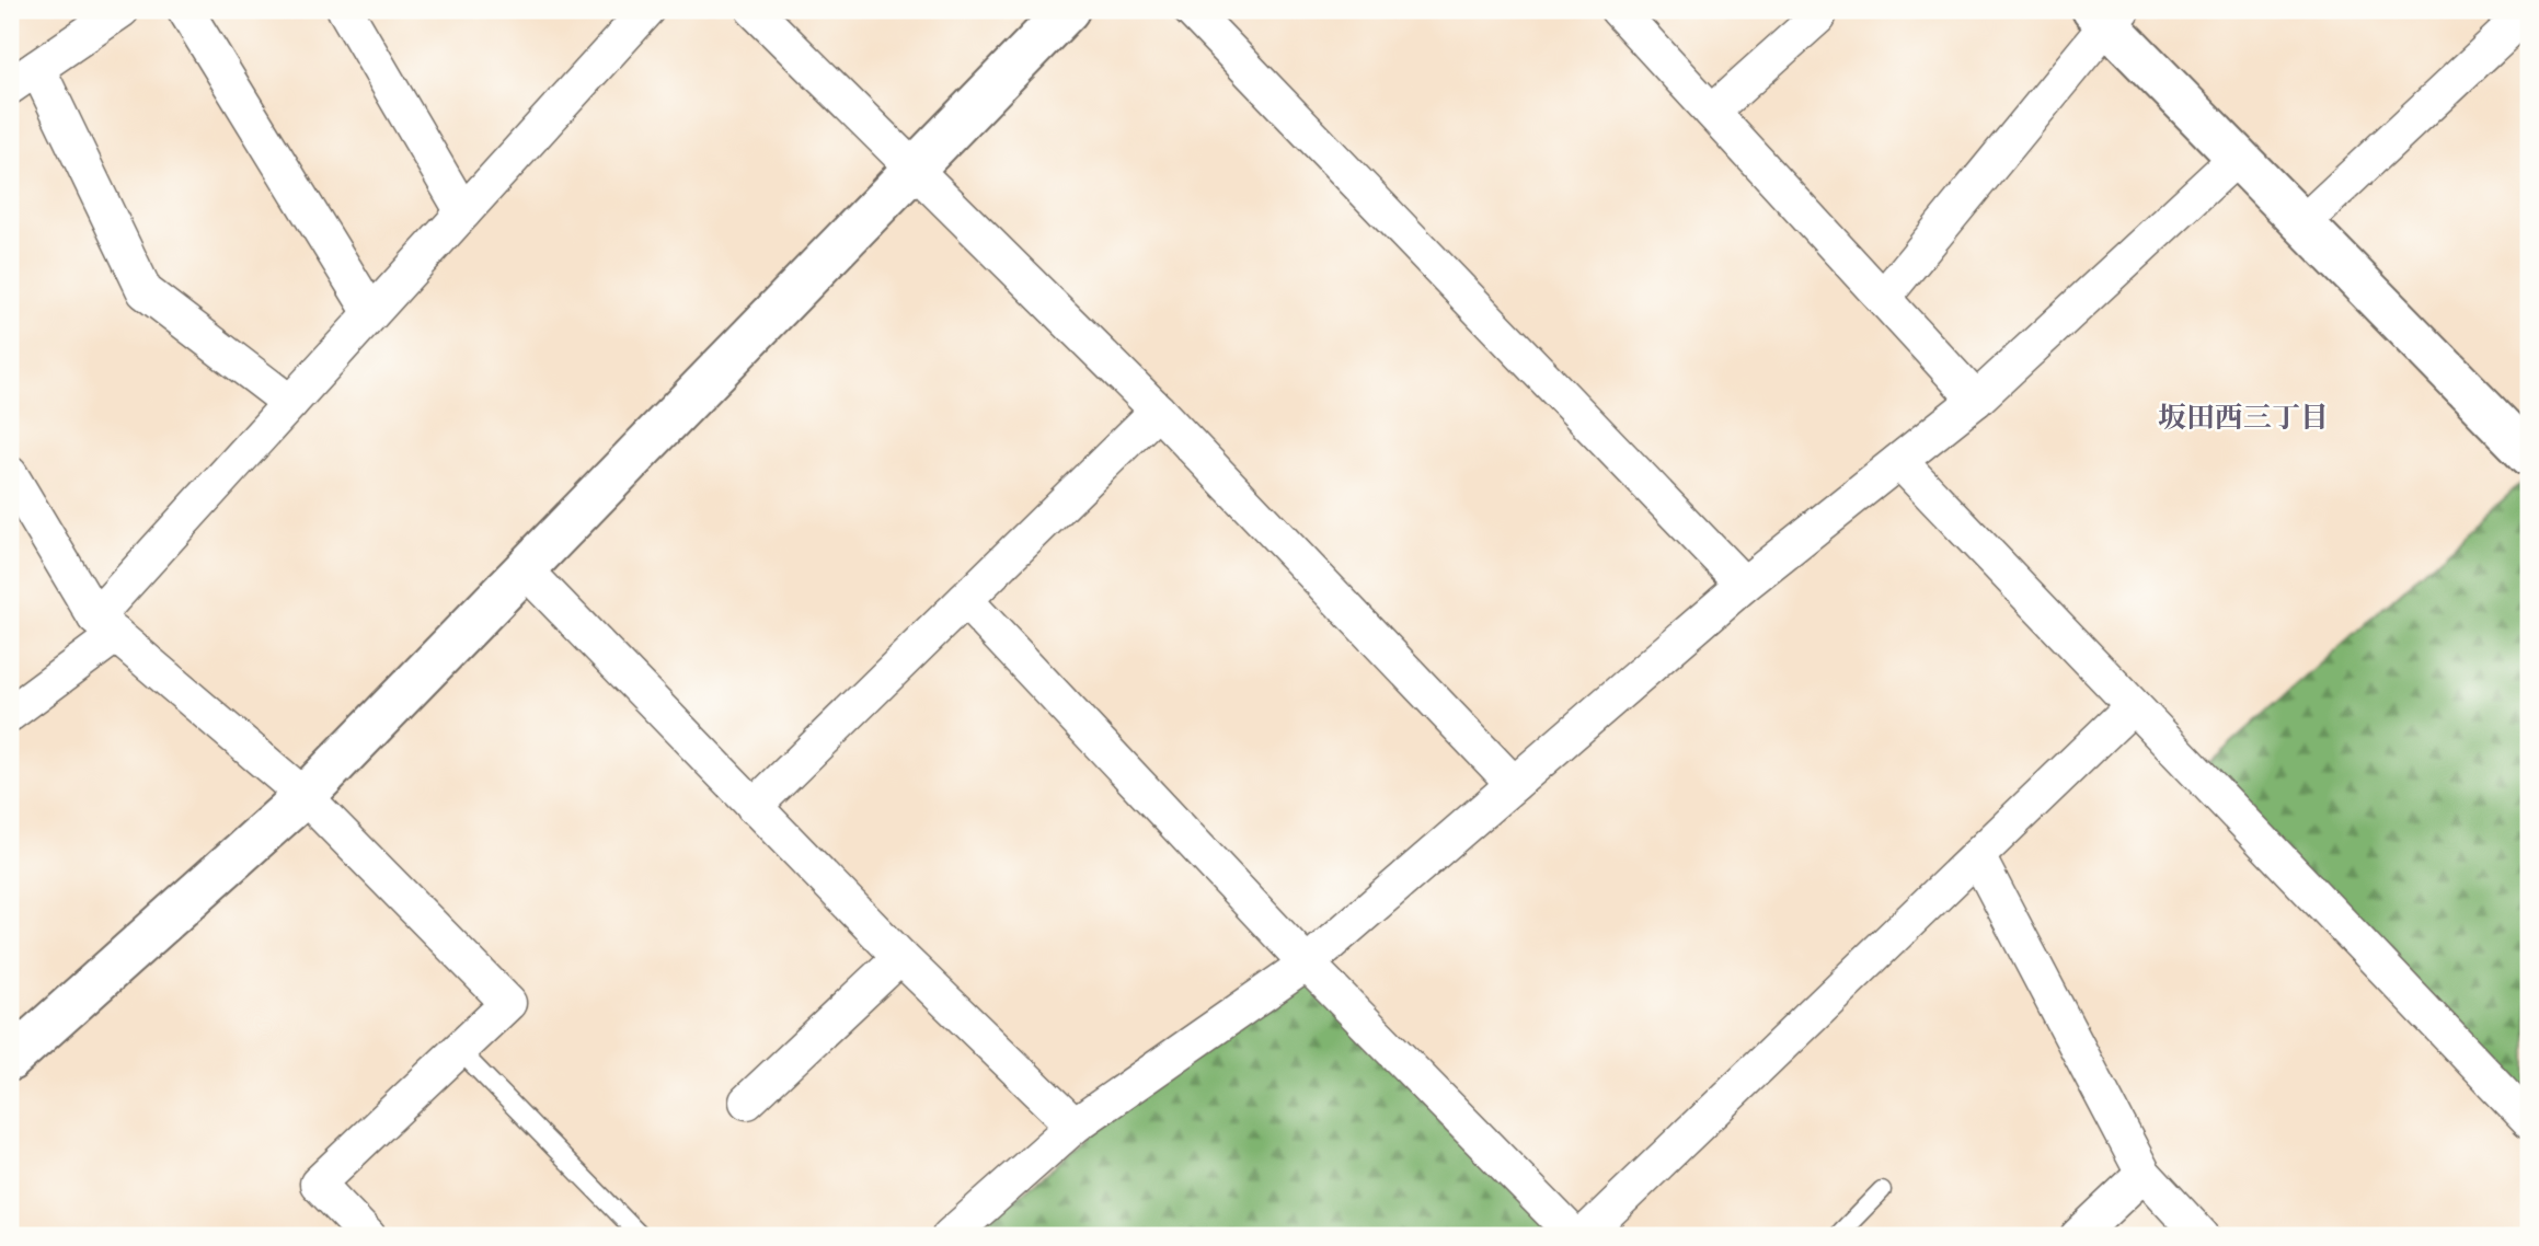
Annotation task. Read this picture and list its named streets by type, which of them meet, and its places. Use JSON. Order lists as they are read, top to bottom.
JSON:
{
  "districts": ["坂田西三丁目"]
}
